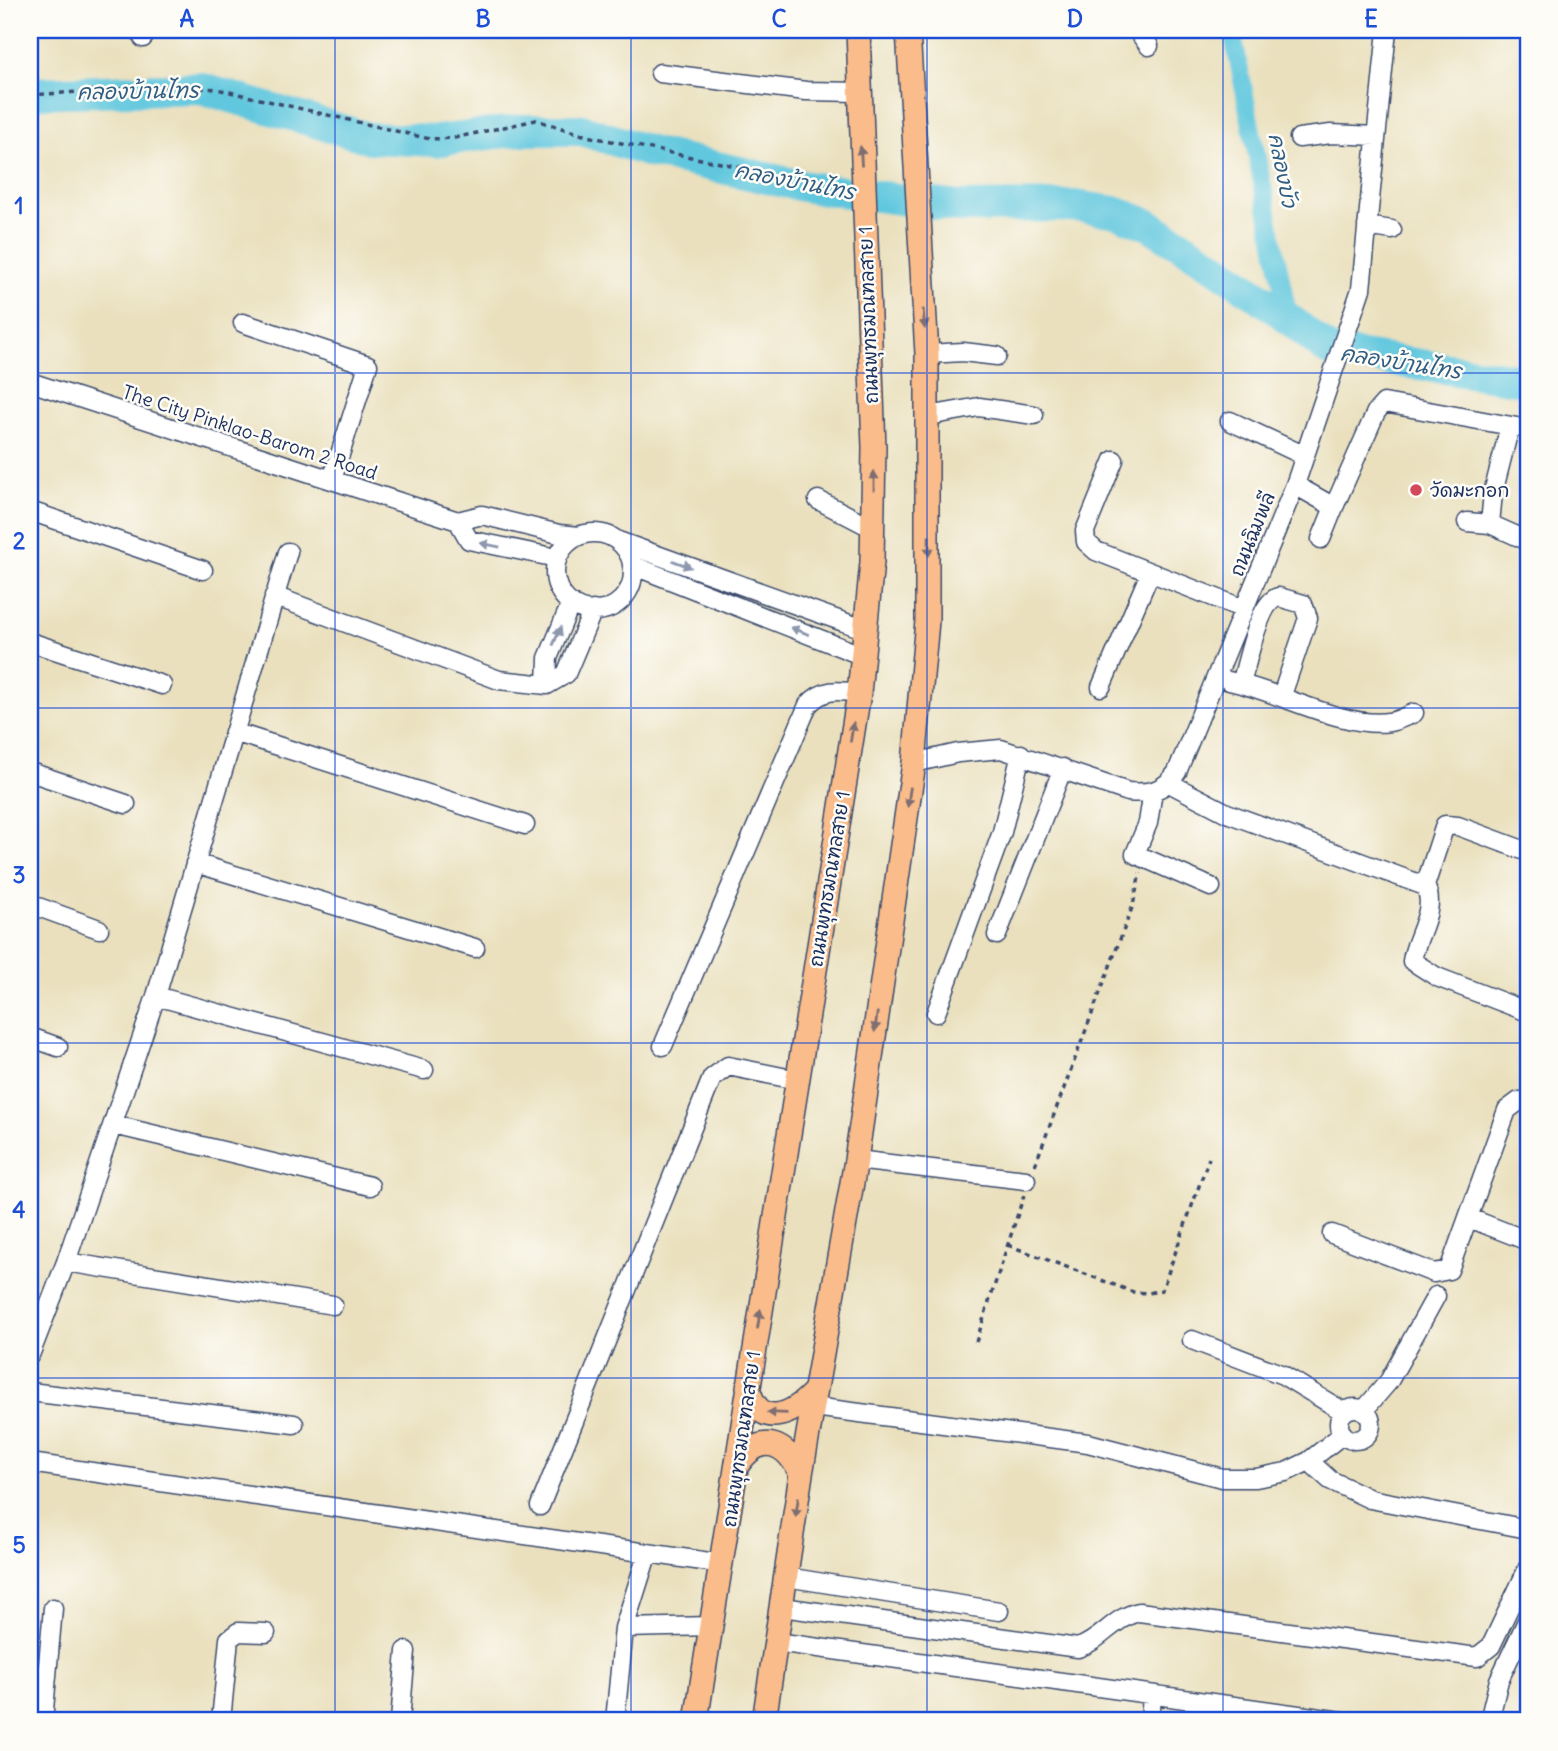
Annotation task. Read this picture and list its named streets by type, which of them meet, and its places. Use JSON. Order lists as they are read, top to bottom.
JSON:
{
  "streets": {
    "main road": ["ถนนพุทธมณฑลสาย 1"],
    "street": ["The City Pinklao-Barom 2 Road", "ถนนฉิมพลี"]
  },
  "water": ["คลองบ้านไทร", "คลองบัว"],
  "places": ["วัดมะกอก"],
  "grid": {
    "columns": [
      "A",
      "B",
      "C",
      "D",
      "E"
    ],
    "rows": [
      "1",
      "2",
      "3",
      "4",
      "5"
    ]
  }
}
